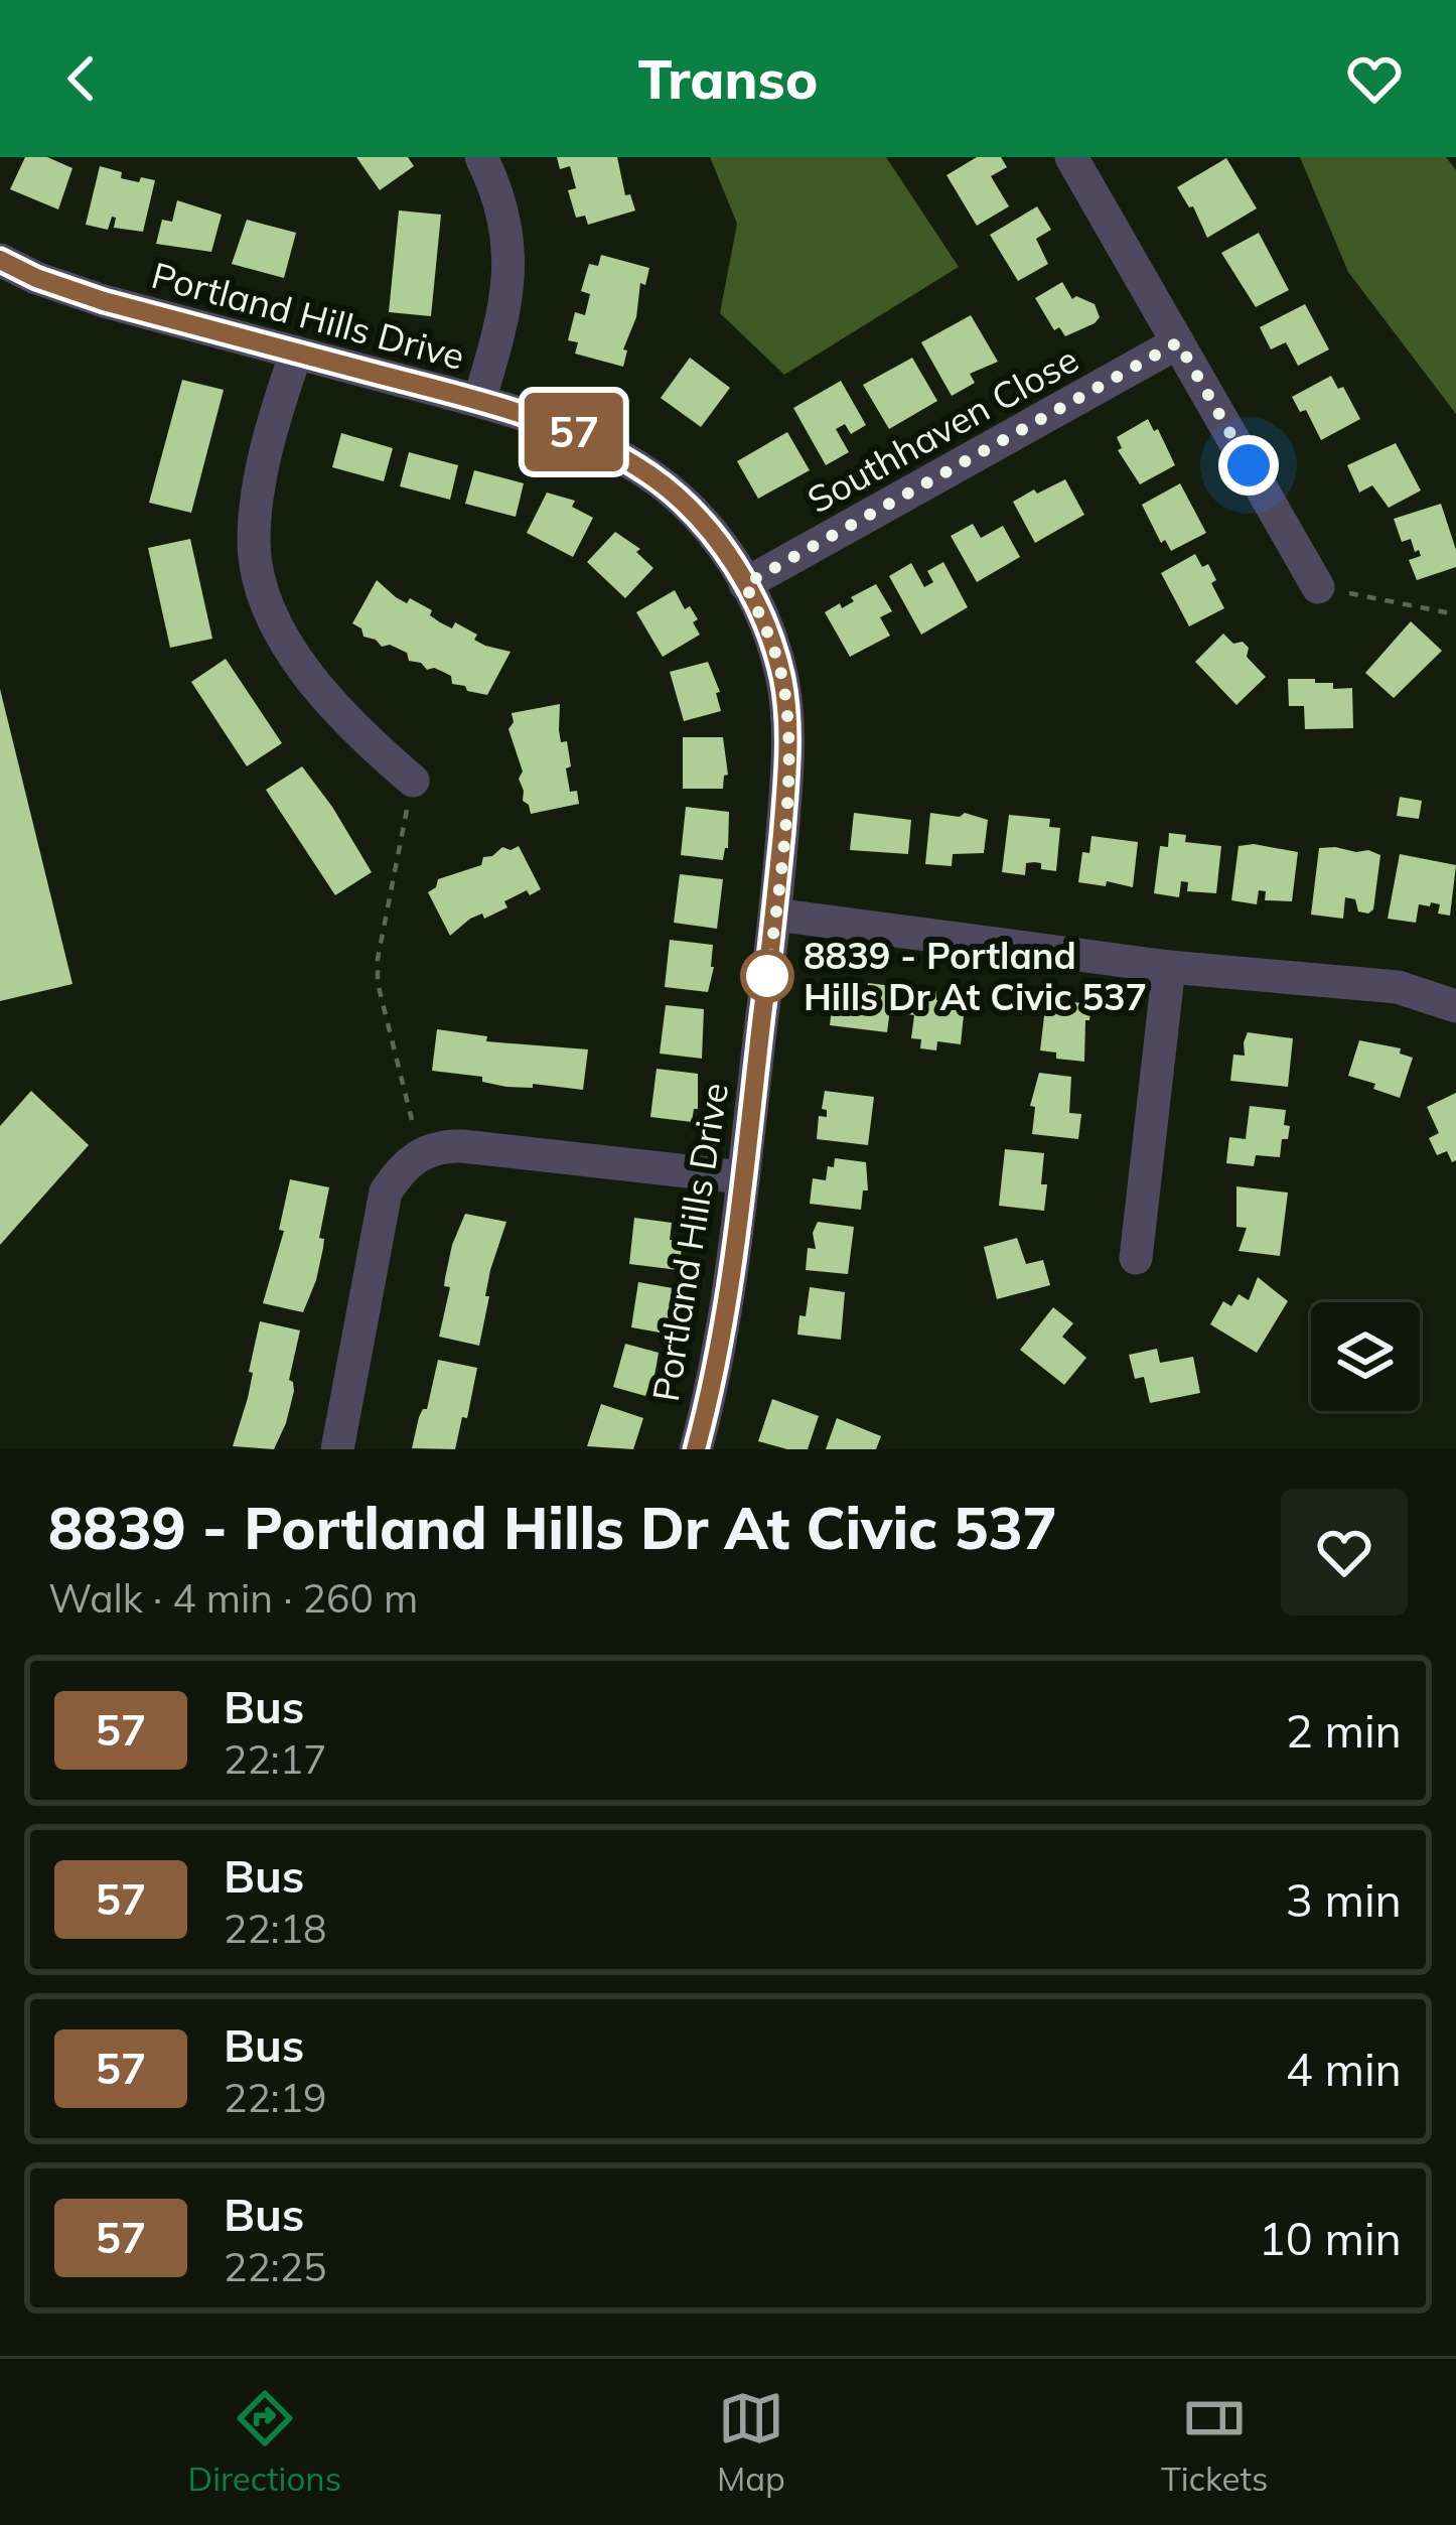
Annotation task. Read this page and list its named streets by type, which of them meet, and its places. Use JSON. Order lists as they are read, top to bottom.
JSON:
{
  "streets": {
    "street": ["Portland Hills Drive", "Southhaven Close"]
  },
  "crossings": [
    ["Portland Hills Drive", "Southhaven Close"]
  ],
  "places": ["8839 - Portland Hills Dr At Civic 537"],
  "lines": ["bus line 57"],
  "page": {
    "header": "Transo",
    "on_map": "57",
    "heading": ["8839 - Portland Hills Dr At Civic 537", "Walk · 4 min · 260 m"],
    "list": [
      {
        "mark": "57",
        "name": "Bus",
        "note": "22:17",
        "value": "2 min"
      },
      {
        "mark": "57",
        "name": "Bus",
        "note": "22:18",
        "value": "3 min"
      },
      {
        "mark": "57",
        "name": "Bus",
        "note": "22:19",
        "value": "4 min"
      },
      {
        "mark": "57",
        "name": "Bus",
        "note": "22:25",
        "value": "10 min"
      }
    ],
    "tabs": ["Directions", "Map", "Tickets"]
  }
}
